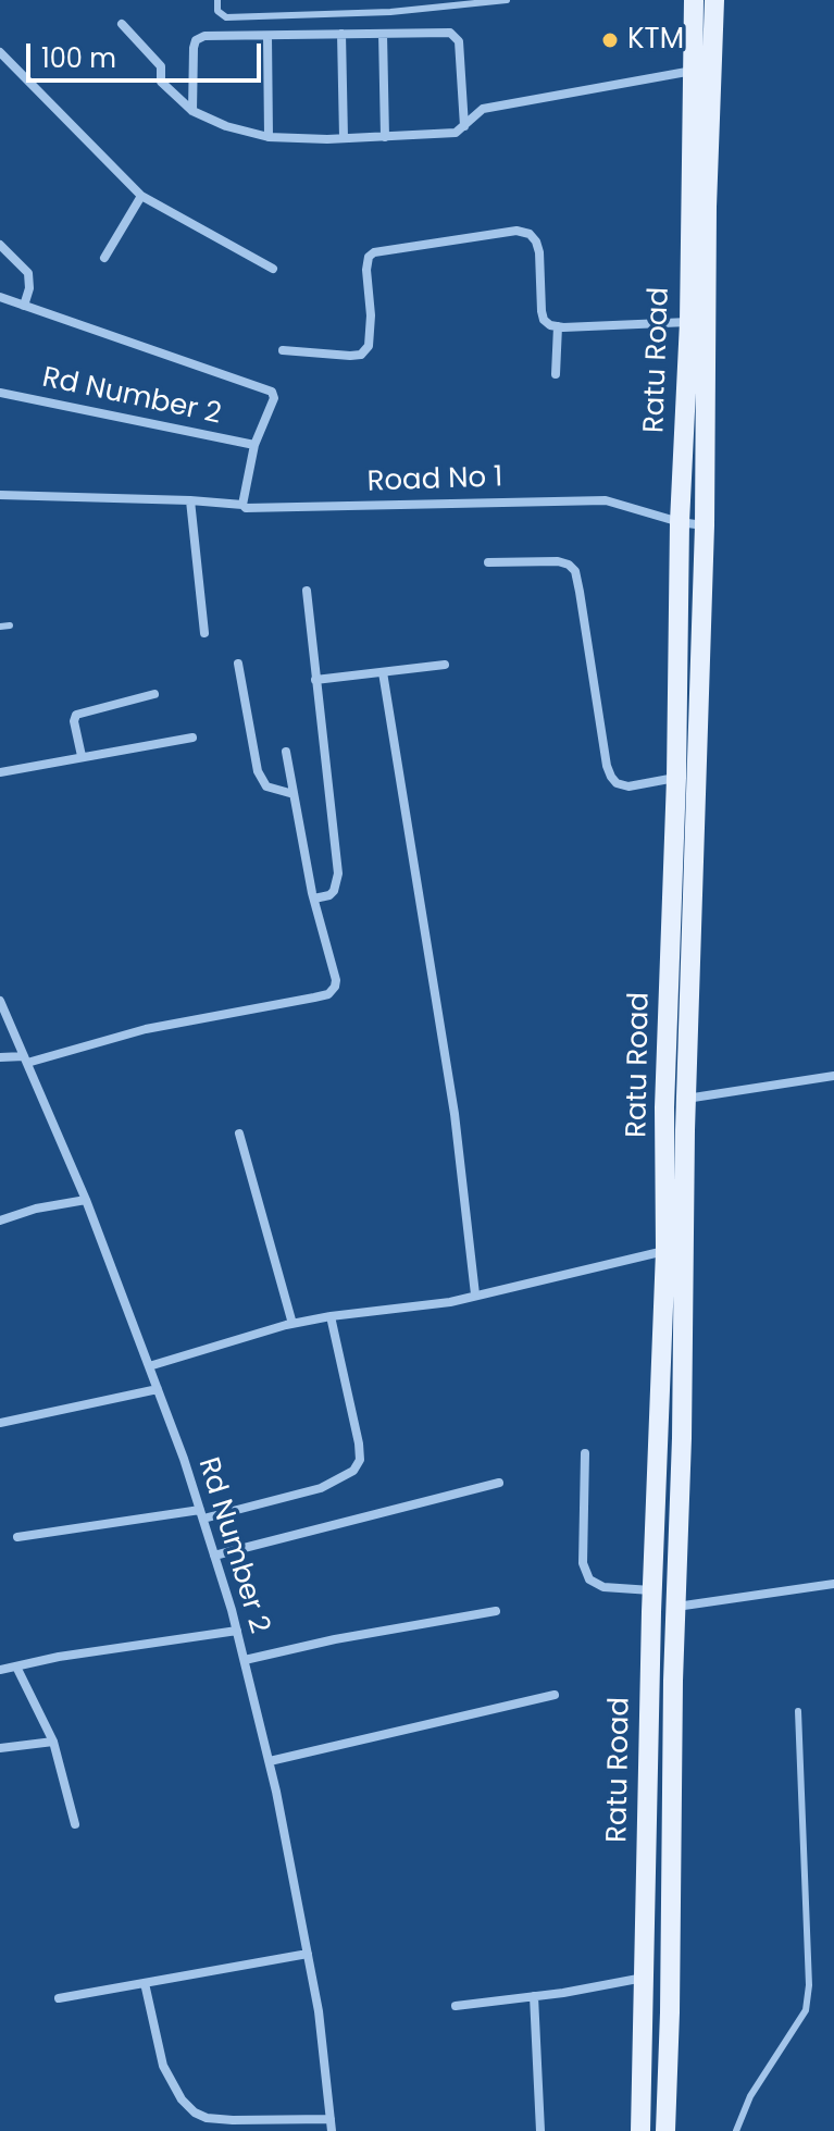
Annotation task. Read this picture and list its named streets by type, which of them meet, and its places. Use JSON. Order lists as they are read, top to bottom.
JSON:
{
  "streets": {
    "main road": ["Ratu Road"],
    "street": ["Rd Number 2", "Road No 1"]
  },
  "crossings": [
    ["Ratu Road", "Road No 1"]
  ],
  "places": ["KTM"],
  "scale_bar": "100 m"
}
